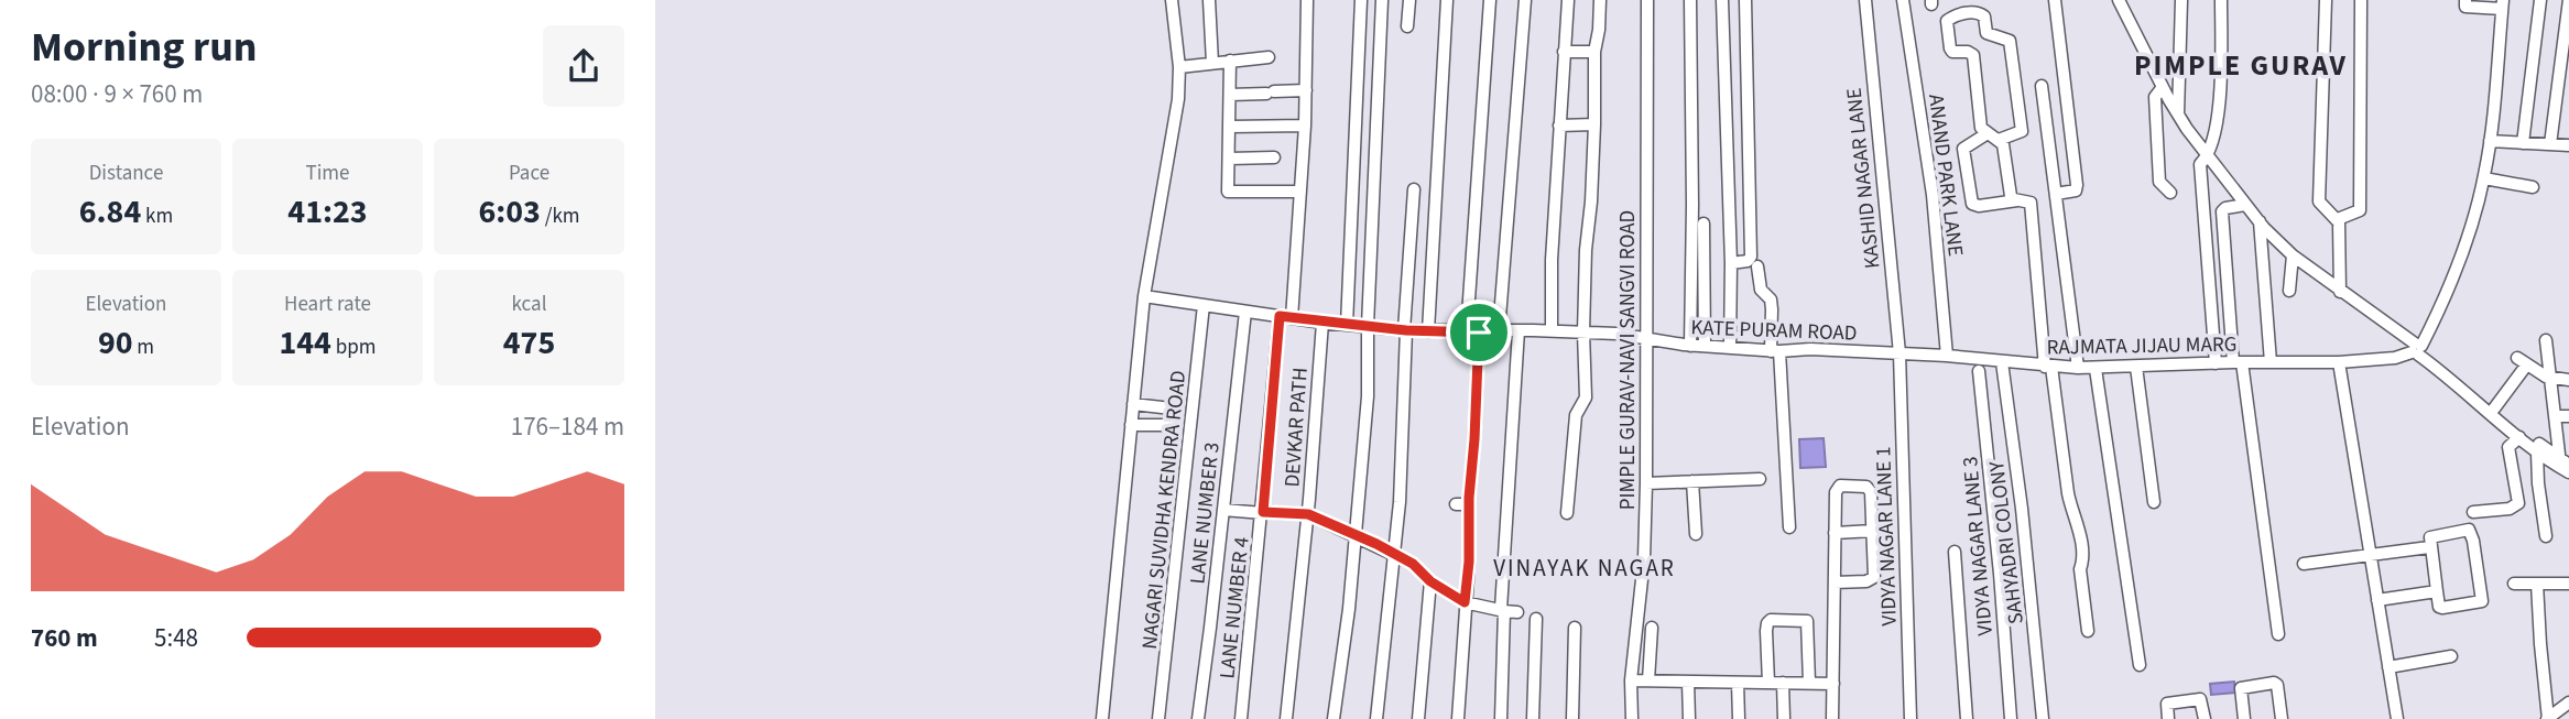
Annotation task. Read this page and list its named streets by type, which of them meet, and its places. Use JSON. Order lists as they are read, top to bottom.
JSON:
{
  "streets": {
    "street": [
      "ANAND PARK LANE",
      "KASHID NAGAR LANE",
      "KATE PURAM ROAD",
      "RAJMATA JIJAU MARG",
      "PIMPLE GURAV-NAVI SANGVI ROAD",
      "DEVKAR PATH",
      "NAGARI SUVIDHA KENDRA ROAD",
      "LANE NUMBER 3",
      "VIDYA NAGAR LANE 1",
      "SAHYADRI COLONY",
      "VIDYA NAGAR LANE 3",
      "LANE NUMBER 4"
    ]
  },
  "crossings": [
    ["ANAND PARK LANE", "RAJMATA JIJAU MARG"],
    ["KASHID NAGAR LANE", "KATE PURAM ROAD"],
    ["KASHID NAGAR LANE", "RAJMATA JIJAU MARG"],
    ["KASHID NAGAR LANE", "VIDYA NAGAR LANE 1"],
    ["KATE PURAM ROAD", "RAJMATA JIJAU MARG"],
    ["KATE PURAM ROAD", "PIMPLE GURAV-NAVI SANGVI ROAD"],
    ["KATE PURAM ROAD", "VIDYA NAGAR LANE 1"],
    ["RAJMATA JIJAU MARG", "VIDYA NAGAR LANE 1"],
    ["RAJMATA JIJAU MARG", "SAHYADRI COLONY"]
  ],
  "districts": ["PIMPLE GURAV", "VINAYAK NAGAR"],
  "page": {
    "heading": ["Morning run", "08:00 · 9 × 760 m"],
    "stats": [
      ["Distance", "6.84 km"],
      ["Time", "41:23"],
      ["Pace", "6:03 /km"],
      ["Elevation", "90 m"],
      ["Heart rate", "144 bpm"],
      ["kcal", "475"]
    ],
    "chart": ["Elevation", "176–184 m"],
    "list": [
      {
        "name": "760 m",
        "note": "5:48"
      }
    ]
  }
}
